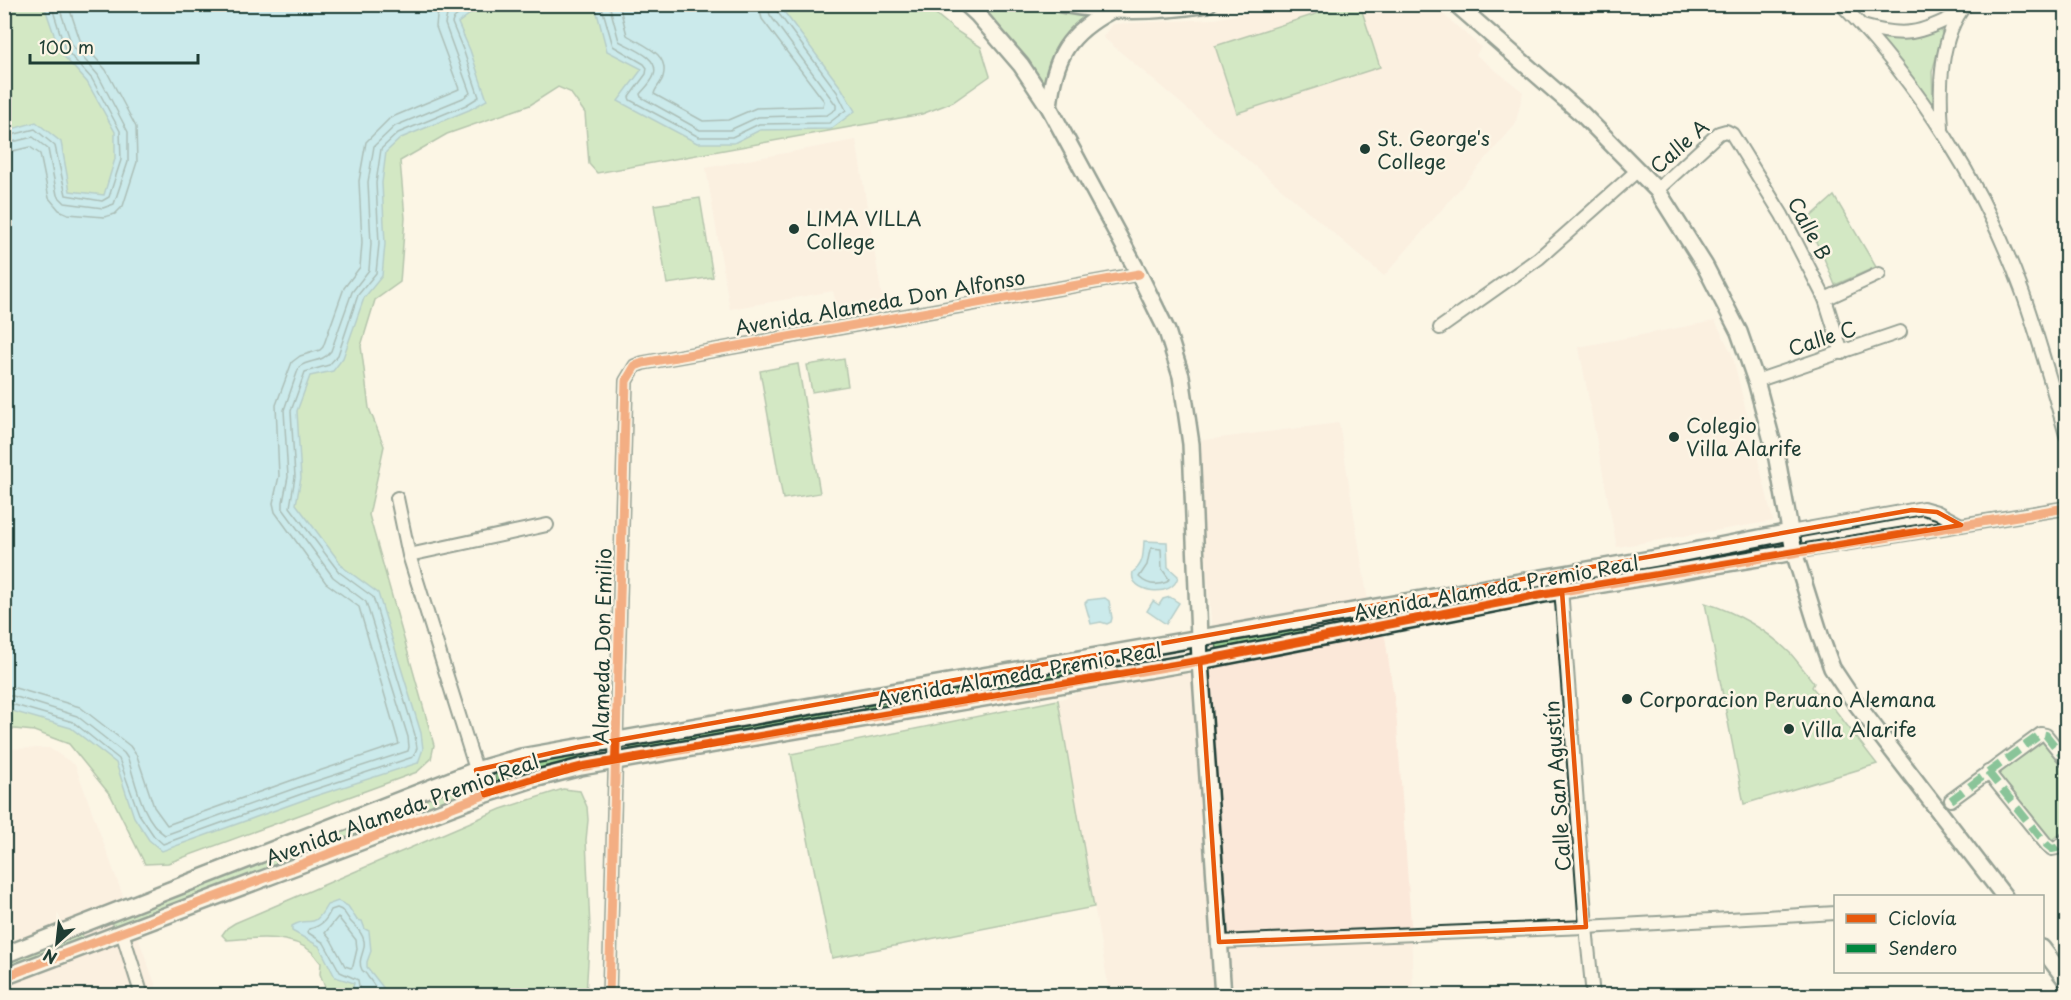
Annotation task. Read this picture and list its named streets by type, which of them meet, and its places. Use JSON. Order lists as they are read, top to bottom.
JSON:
{
  "streets": {
    "street": [
      "Calle A",
      "Calle B",
      "Avenida Alameda Don Alfonso",
      "Calle C",
      "Avenida Alameda Premio Real",
      "Alameda Don Emilio",
      "Calle San Agustín"
    ]
  },
  "crossings": [
    ["Calle A", "Calle B"],
    ["Calle B", "Calle C"],
    ["Avenida Alameda Don Alfonso", "Alameda Don Emilio"],
    ["Avenida Alameda Premio Real", "Alameda Don Emilio"],
    ["Avenida Alameda Premio Real", "Calle San Agustín"]
  ],
  "places": [
    "St. George's College",
    "LIMA VILLA College",
    "Colegio Villa Alarife",
    "Corporacion Peruano Alemana",
    "Villa Alarife"
  ],
  "legend": ["Ciclovía", "Sendero"],
  "scale_bar": "100 m",
  "north": "bottom left"
}
